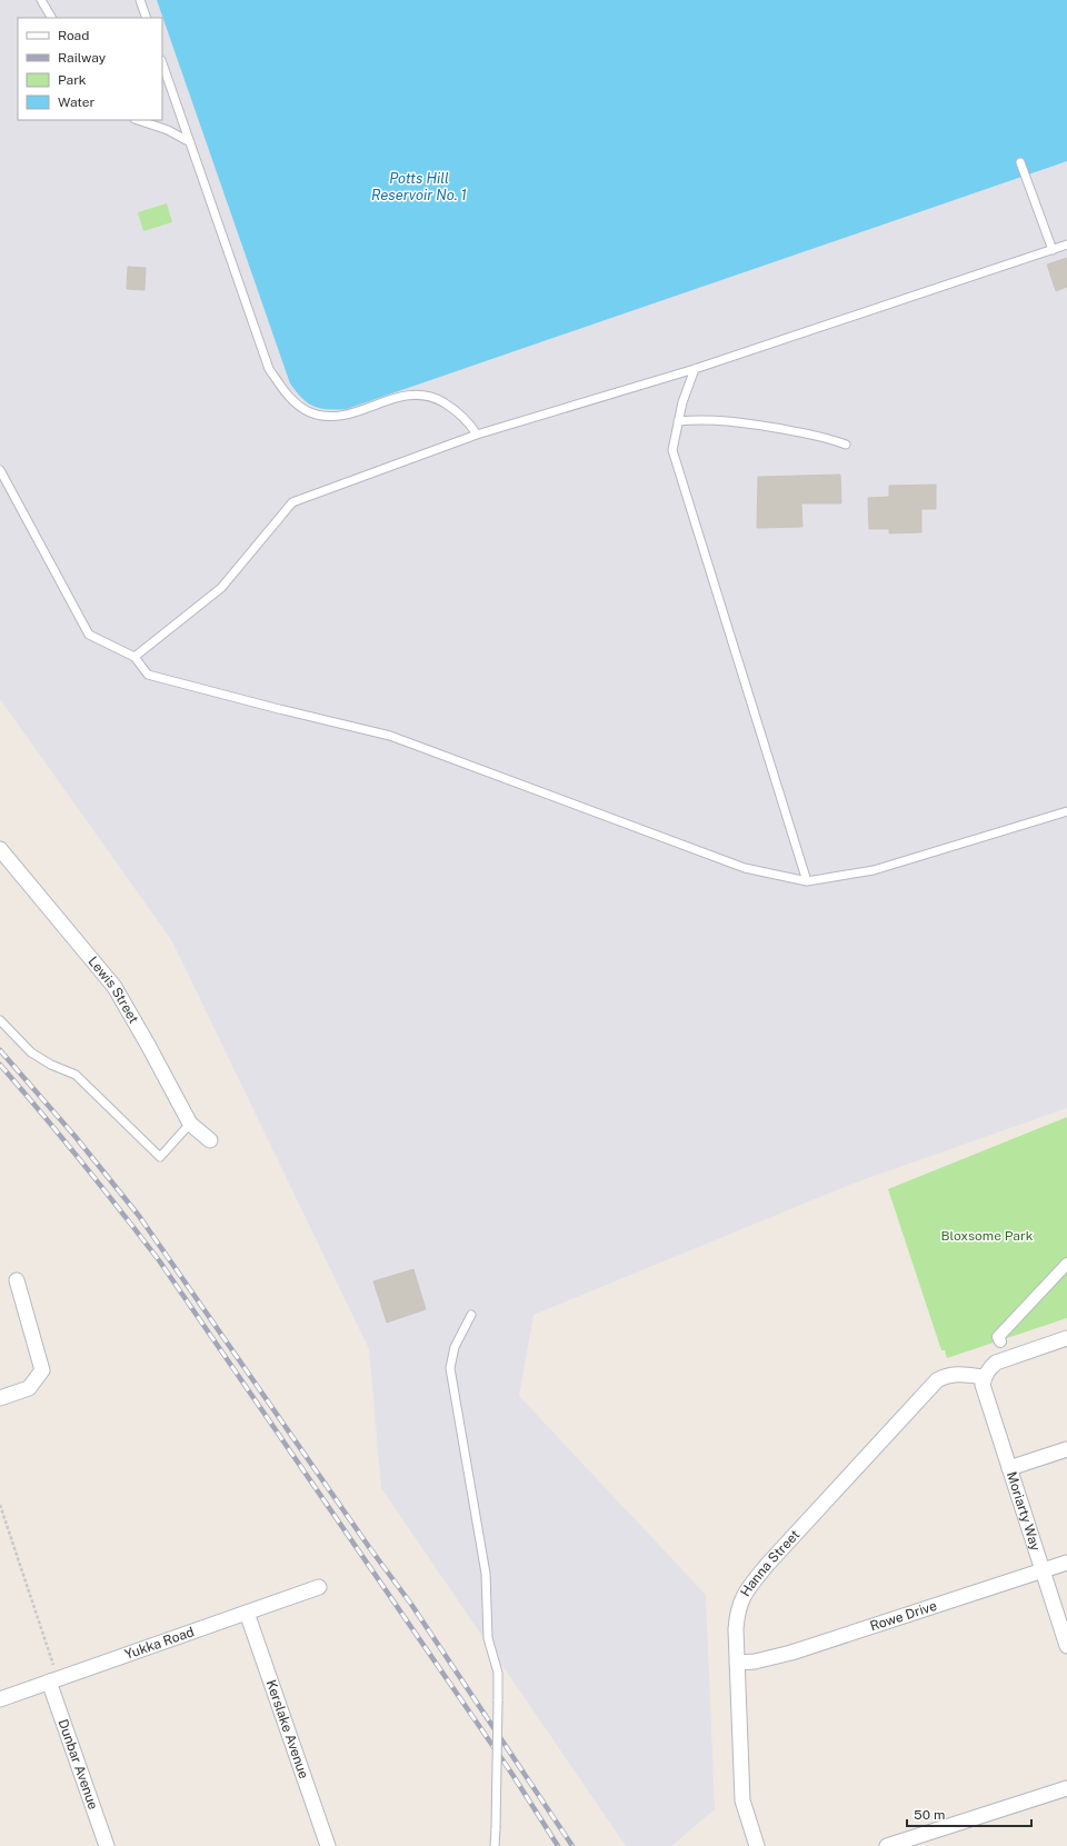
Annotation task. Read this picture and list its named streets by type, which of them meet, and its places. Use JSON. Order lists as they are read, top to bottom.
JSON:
{
  "streets": {
    "street": [
      "Lewis Street",
      "Moriarty Way",
      "Hanna Street",
      "Rowe Drive",
      "Yukka Road",
      "Kerslake Avenue",
      "Dunbar Avenue"
    ]
  },
  "crossings": [
    ["Moriarty Way", "Hanna Street"],
    ["Moriarty Way", "Rowe Drive"],
    ["Hanna Street", "Rowe Drive"],
    ["Yukka Road", "Kerslake Avenue"],
    ["Yukka Road", "Dunbar Avenue"]
  ],
  "water": ["Potts Hill Reservoir No. 1"],
  "parks": ["Bloxsome Park"],
  "legend": [
    "Road",
    "Railway",
    "Park",
    "Water"
  ],
  "scale_bar": "50 m"
}
